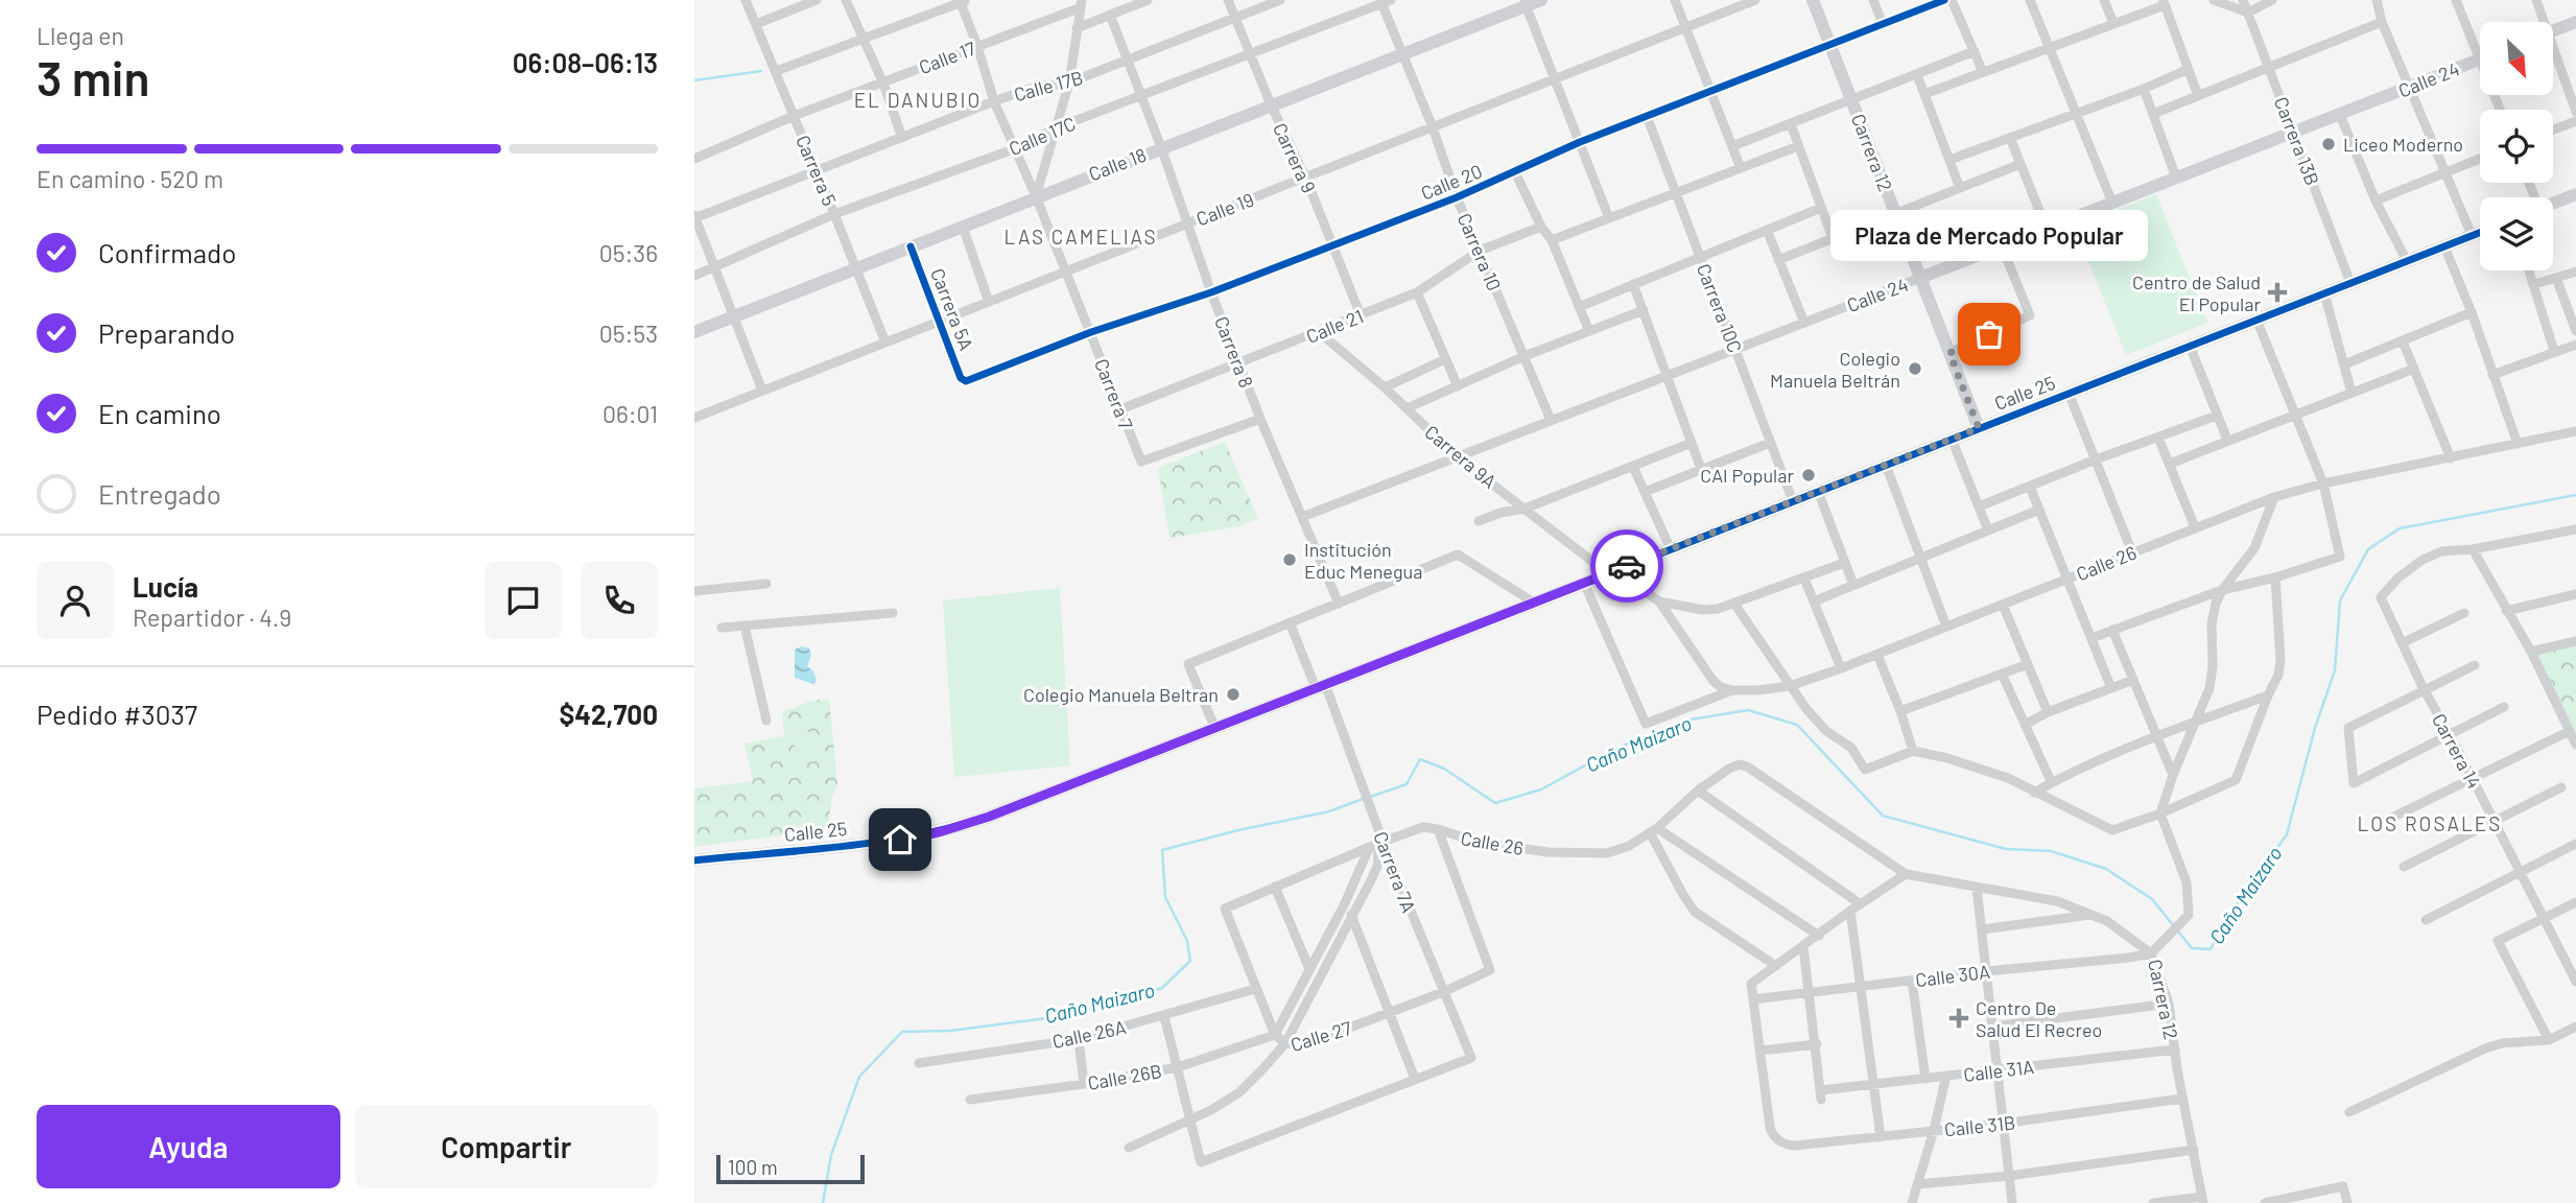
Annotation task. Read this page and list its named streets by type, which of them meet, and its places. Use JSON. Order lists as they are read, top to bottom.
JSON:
{
  "streets": {
    "street": [
      "Calle 17",
      "Calle 24",
      "Calle 17B",
      "Calle 17C",
      "Carrera 13B",
      "Carrera 12",
      "Carrera 9",
      "Calle 18",
      "Carrera 5",
      "Calle 20",
      "Calle 19",
      "Carrera 10",
      "Carrera 10C",
      "Carrera 5A",
      "Calle 21",
      "Carrera 8",
      "Calle 25",
      "Carrera 7",
      "Carrera 9A",
      "Calle 26",
      "Carrera 14",
      "Carrera 7A",
      "Calle 30A",
      "Calle 26A",
      "Calle 27",
      "Calle 31A",
      "Calle 26B",
      "Calle 31B"
    ]
  },
  "crossings": [
    ["Calle 17", "Carrera 5"],
    ["Calle 17", "Carrera 7"],
    ["Calle 24", "Carrera 13B"],
    ["Calle 24", "Carrera 12"],
    ["Calle 24", "Carrera 10"],
    ["Calle 24", "Carrera 10C"],
    ["Calle 24", "Carrera 8"],
    ["Calle 24", "Carrera 9A"],
    ["Calle 17B", "Carrera 9"],
    ["Calle 17B", "Carrera 5"],
    ["Calle 17B", "Carrera 8"],
    ["Calle 17B", "Carrera 7"],
    ["Calle 17C", "Carrera 9"],
    ["Calle 17C", "Carrera 5"],
    ["Calle 17C", "Carrera 10"],
    ["Calle 17C", "Carrera 8"],
    ["Calle 17C", "Carrera 7"],
    ["Carrera 13B", "Calle 25"],
    ["Carrera 12", "Calle 20"],
    ["Carrera 12", "Calle 25"],
    ["Carrera 12", "Calle 30A"],
    ["Carrera 12", "Calle 31A"],
    ["Carrera 12", "Calle 31B"],
    ["Carrera 9", "Calle 18"],
    ["Carrera 9", "Calle 20"],
    ["Carrera 9", "Calle 19"],
    ["Carrera 9", "Calle 21"],
    ["Calle 18", "Carrera 5"],
    ["Calle 18", "Carrera 10"],
    ["Calle 18", "Carrera 5A"],
    ["Calle 18", "Carrera 8"],
    ["Calle 18", "Carrera 7"],
    ["Carrera 5", "Calle 19"],
    ["Calle 20", "Carrera 10"],
    ["Calle 20", "Carrera 10C"],
    ["Calle 20", "Carrera 5A"],
    ["Calle 20", "Carrera 8"],
    ["Calle 20", "Carrera 7"],
    ["Calle 19", "Carrera 10"],
    ["Calle 19", "Carrera 5A"],
    ["Calle 19", "Carrera 8"],
    ["Calle 19", "Carrera 7"],
    ["Carrera 10", "Calle 21"],
    ["Carrera 10C", "Calle 25"],
    ["Calle 21", "Carrera 8"],
    ["Calle 21", "Carrera 7"],
    ["Calle 21", "Carrera 9A"],
    ["Carrera 8", "Carrera 7"],
    ["Calle 25", "Carrera 9A"],
    ["Calle 25", "Calle 26"],
    ["Calle 25", "Carrera 7A"],
    ["Calle 26", "Carrera 7A"],
    ["Calle 26", "Calle 26A"],
    ["Calle 26", "Calle 27"],
    ["Carrera 7A", "Calle 27"]
  ],
  "districts": ["EL DANUBIO", "LAS CAMELIAS", "LOS ROSALES"],
  "water": ["Caño Maizaro"],
  "places": {
    "other": [
      "Liceo Moderno",
      "Plaza de Mercado Popular",
      "Colegio Manuela Beltrán",
      "CAI Popular",
      "Institución Educ Menegua",
      "Colegio Manuela Beltran"
    ],
    "health": ["Centro de Salud El Popular", "Centro De Salud El Recreo"]
  },
  "scale_bar": "100 m",
  "north": "bottom right",
  "page": {
    "heading": ["3 min", "Llega en", "06:08–06:13"],
    "panel": [
      "Lucía",
      "Repartidor · 4.9",
      "Pedido #3037",
      "$42,700"
    ],
    "bar": "En camino · 520 m",
    "bubble": "Plaza de Mercado Popular",
    "list": [
      ["Confirmado", "05:36"],
      ["Preparando", "05:53"],
      ["En camino", "06:01"],
      "Entregado"
    ],
    "buttons": ["Ayuda", "Compartir"],
    "scale": "100 m"
  }
}
